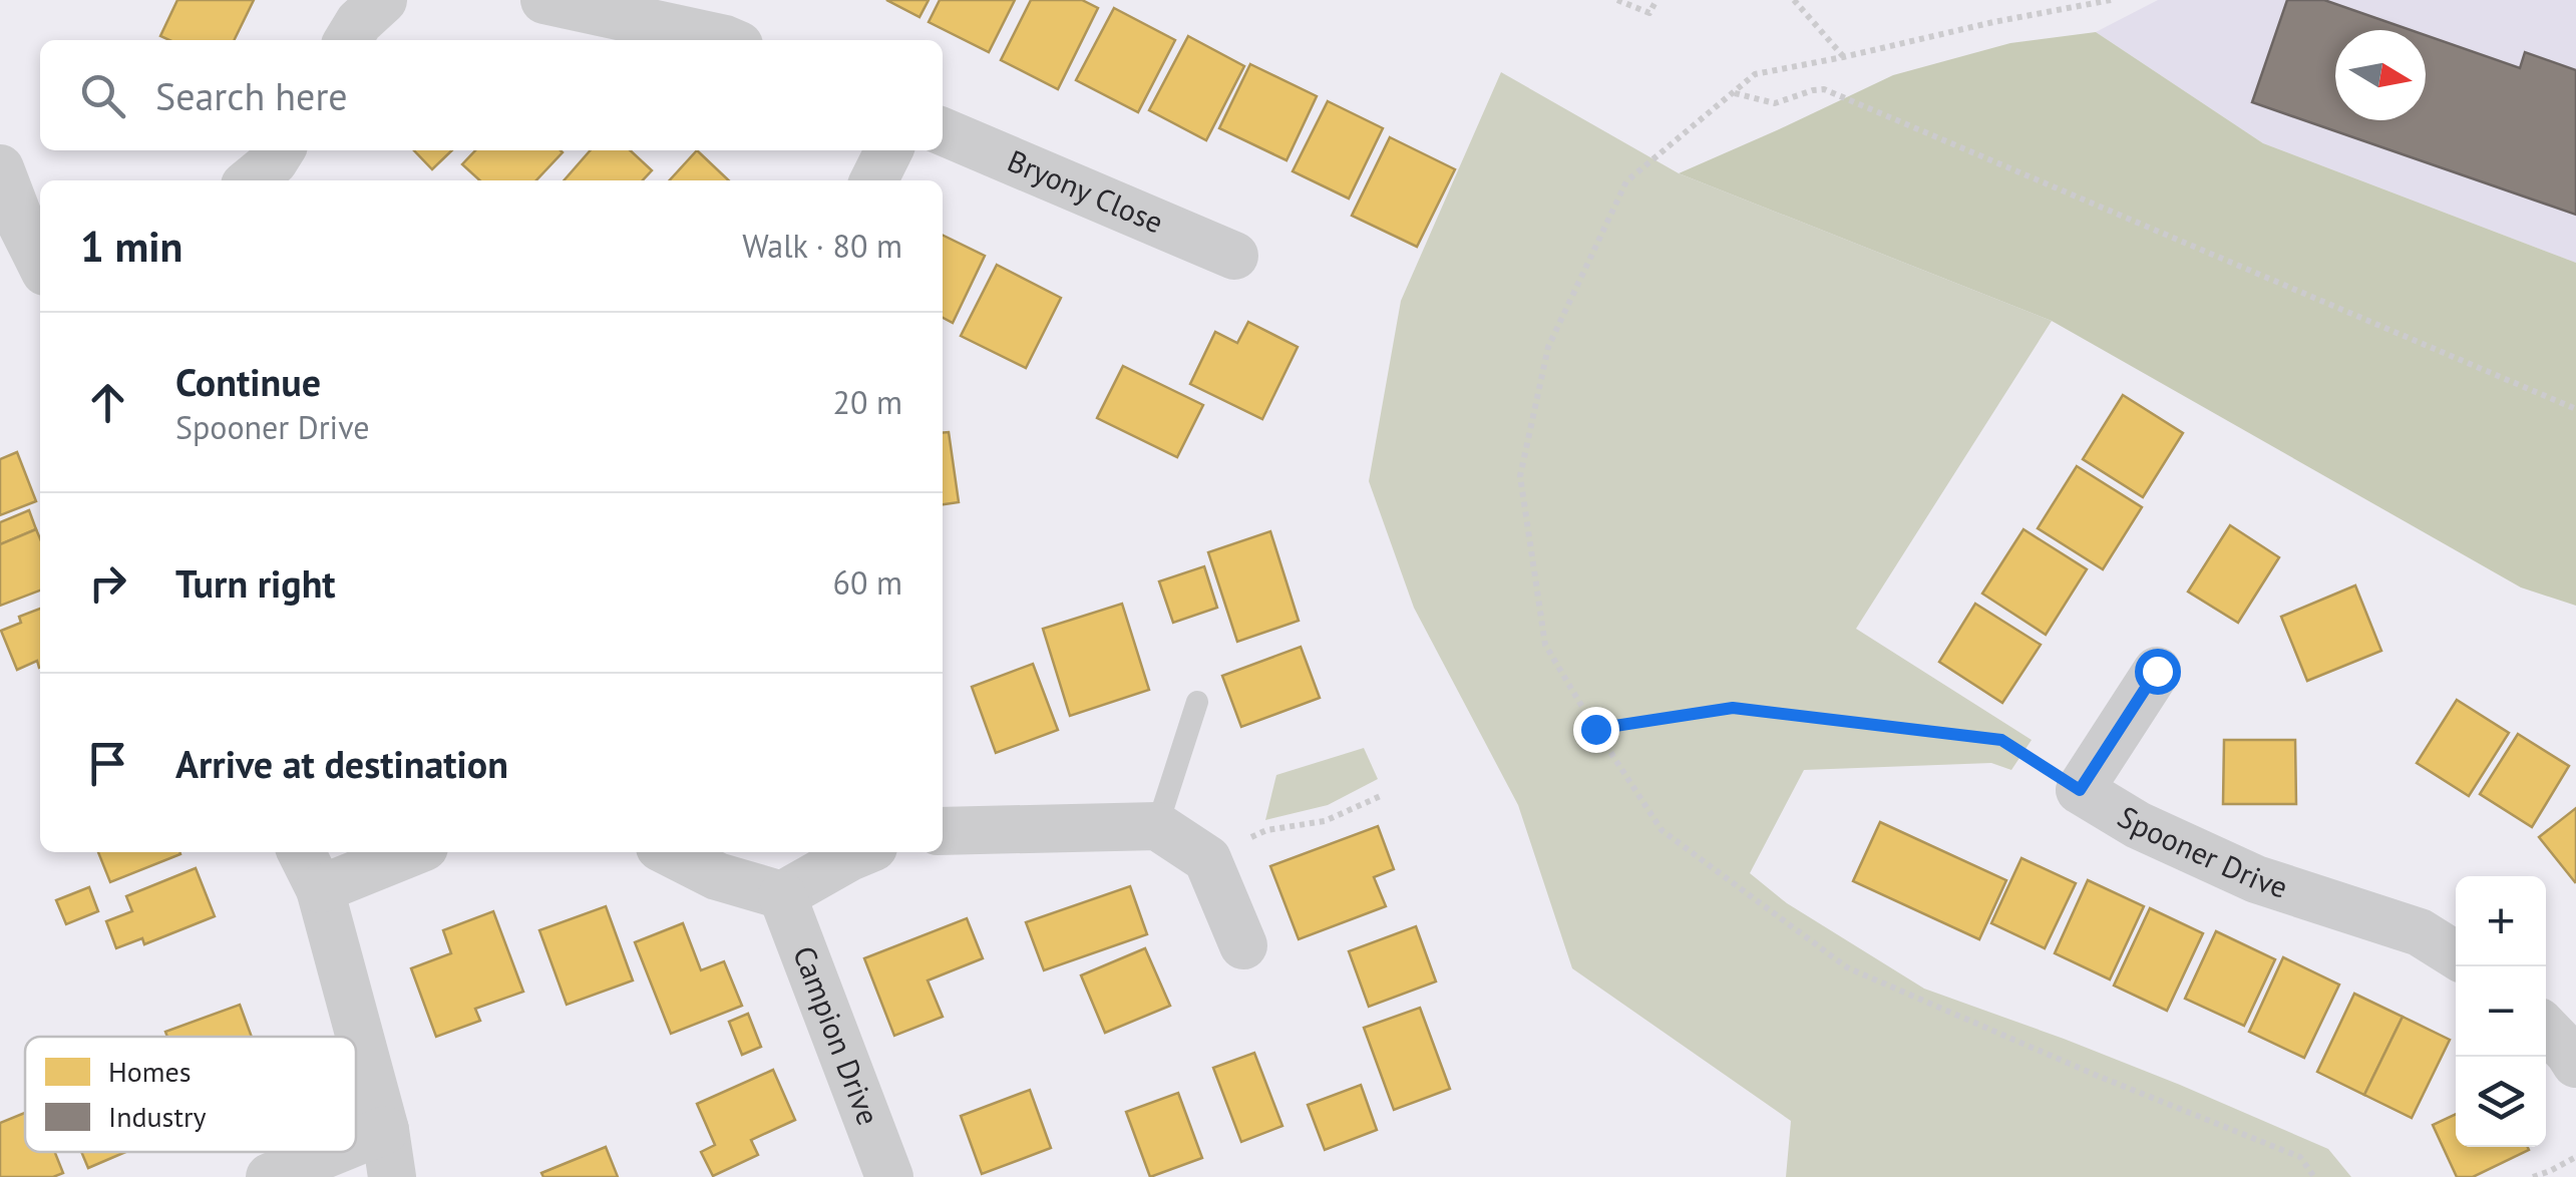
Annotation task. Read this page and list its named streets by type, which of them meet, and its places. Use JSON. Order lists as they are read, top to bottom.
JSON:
{
  "streets": {
    "street": ["Bryony Close", "Spooner Drive", "Campion Drive"]
  },
  "legend": ["Homes", "Industry"],
  "north": "right",
  "page": {
    "search": "Search here",
    "heading": ["1 min", "Walk · 80 m"],
    "list": [
      ["Continue", "Spooner Drive", "20 m"],
      ["Turn right", "60 m"],
      "Arrive at destination"
    ],
    "map_buttons": ["+", "−"]
  }
}
